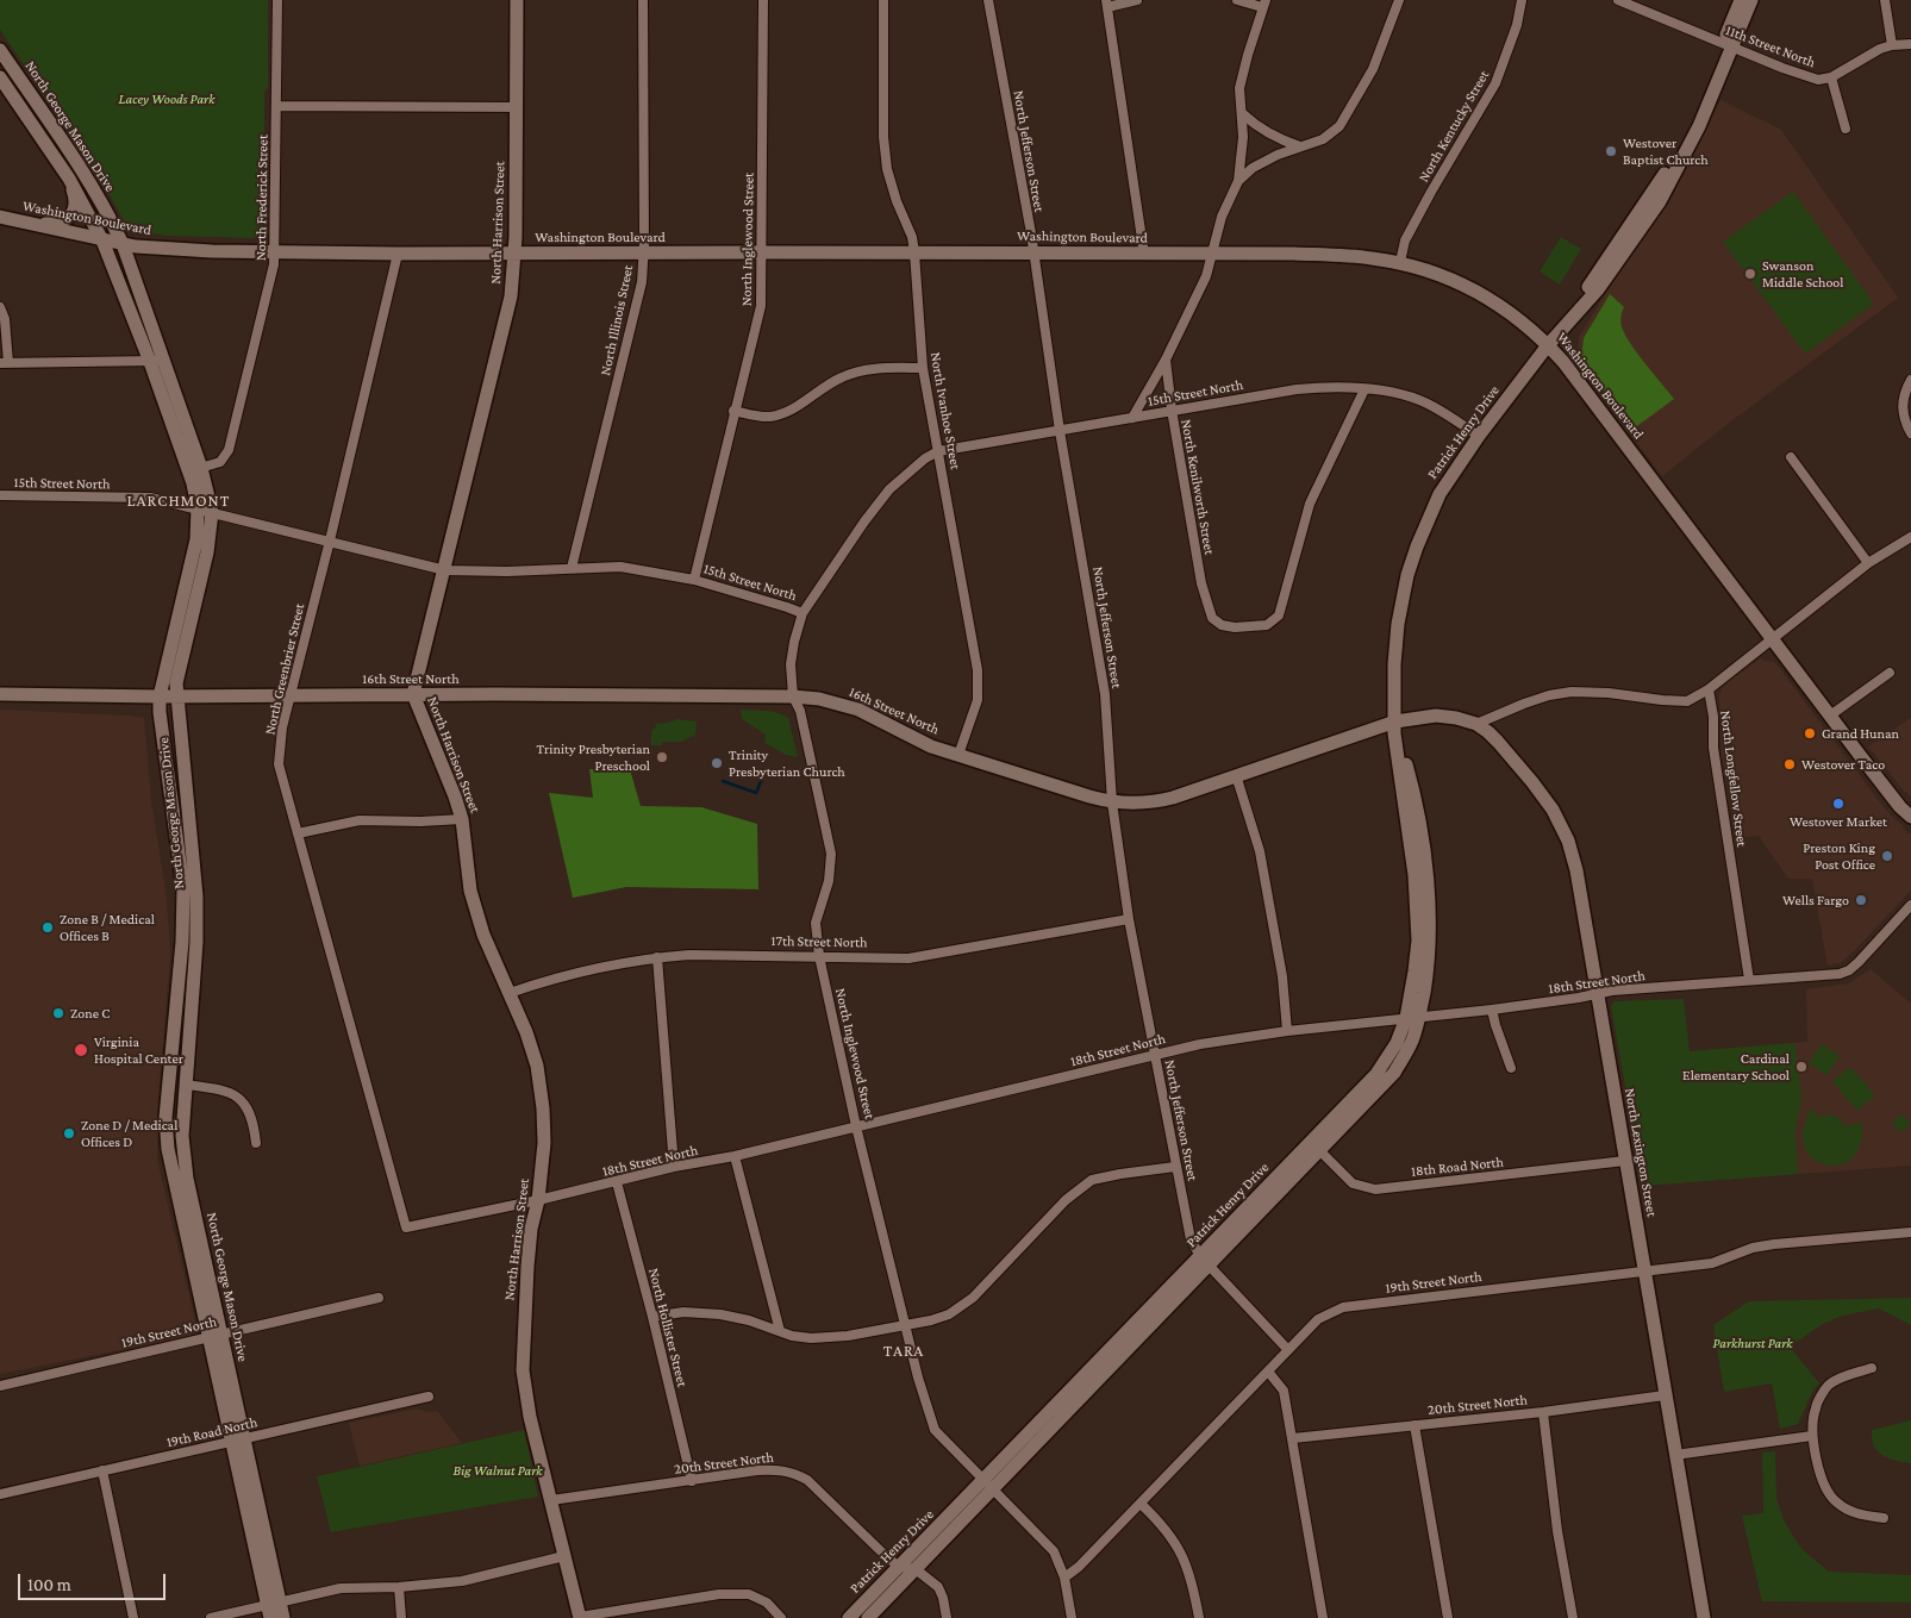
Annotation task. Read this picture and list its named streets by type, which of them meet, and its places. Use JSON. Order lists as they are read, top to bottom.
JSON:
{
  "streets": {
    "street": [
      "11th Street North",
      "North George Mason Drive",
      "North Kentucky Street",
      "North Jefferson Street",
      "North Frederick Street",
      "Washington Boulevard",
      "North Harrison Street",
      "North Inglewood Street",
      "North Illinois Street",
      "15th Street North",
      "North Ivanhoe Street",
      "Patrick Henry Drive",
      "North Kenilworth Street",
      "North Greenbrier Street",
      "16th Street North",
      "North Longfellow Street",
      "17th Street North",
      "18th Street North",
      "North Lexington Street",
      "18th Road North",
      "19th Street North",
      "North Hollister Street",
      "20th Street North",
      "19th Road North"
    ]
  },
  "crossings": [
    ["11th Street North", "Patrick Henry Drive"],
    ["North George Mason Drive", "North Frederick Street"],
    ["North George Mason Drive", "Washington Boulevard"],
    ["North George Mason Drive", "15th Street North"],
    ["North George Mason Drive", "16th Street North"],
    ["North George Mason Drive", "19th Street North"],
    ["North George Mason Drive", "19th Road North"],
    ["North Kentucky Street", "Washington Boulevard"],
    ["North Jefferson Street", "Washington Boulevard"],
    ["North Jefferson Street", "15th Street North"],
    ["North Jefferson Street", "Patrick Henry Drive"],
    ["North Jefferson Street", "16th Street North"],
    ["North Jefferson Street", "17th Street North"],
    ["North Jefferson Street", "18th Street North"],
    ["North Jefferson Street", "19th Street North"],
    ["North Frederick Street", "Washington Boulevard"],
    ["Washington Boulevard", "North Harrison Street"],
    ["Washington Boulevard", "North Inglewood Street"],
    ["Washington Boulevard", "North Illinois Street"],
    ["Washington Boulevard", "North Ivanhoe Street"],
    ["Washington Boulevard", "Patrick Henry Drive"],
    ["Washington Boulevard", "North Greenbrier Street"],
    ["North Harrison Street", "15th Street North"],
    ["North Harrison Street", "16th Street North"],
    ["North Harrison Street", "17th Street North"],
    ["North Harrison Street", "18th Street North"],
    ["North Harrison Street", "20th Street North"],
    ["North Inglewood Street", "15th Street North"],
    ["North Inglewood Street", "Patrick Henry Drive"],
    ["North Inglewood Street", "16th Street North"],
    ["North Inglewood Street", "17th Street North"],
    ["North Inglewood Street", "18th Street North"],
    ["North Illinois Street", "15th Street North"],
    ["15th Street North", "North Ivanhoe Street"],
    ["15th Street North", "Patrick Henry Drive"],
    ["15th Street North", "North Kenilworth Street"],
    ["15th Street North", "North Greenbrier Street"],
    ["North Ivanhoe Street", "16th Street North"],
    ["Patrick Henry Drive", "16th Street North"],
    ["Patrick Henry Drive", "18th Street North"],
    ["Patrick Henry Drive", "18th Road North"],
    ["Patrick Henry Drive", "20th Street North"],
    ["North Greenbrier Street", "16th Street North"],
    ["North Greenbrier Street", "18th Street North"],
    ["16th Street North", "North Lexington Street"],
    ["North Longfellow Street", "18th Street North"],
    ["18th Street North", "North Lexington Street"],
    ["18th Street North", "North Hollister Street"],
    ["North Lexington Street", "18th Road North"],
    ["North Lexington Street", "19th Street North"],
    ["North Lexington Street", "20th Street North"],
    ["North Hollister Street", "20th Street North"]
  ],
  "districts": ["LARCHMONT", "TARA"],
  "parks": ["Lacey Woods Park", "Parkhurst Park", "Big Walnut Park"],
  "places": [
    "Westover Baptist Church",
    "Swanson Middle School",
    "Grand Hunan",
    "Trinity Presbyterian Preschool",
    "Trinity Presbyterian Church",
    "Westover Taco",
    "Westover Market",
    "Preston King Post Office",
    "Wells Fargo",
    "Zone B / Medical Offices B",
    "Zone C",
    "Virginia Hospital Center",
    "Cardinal Elementary School",
    "Zone D / Medical Offices D"
  ],
  "scale_bar": "100 m"
}
